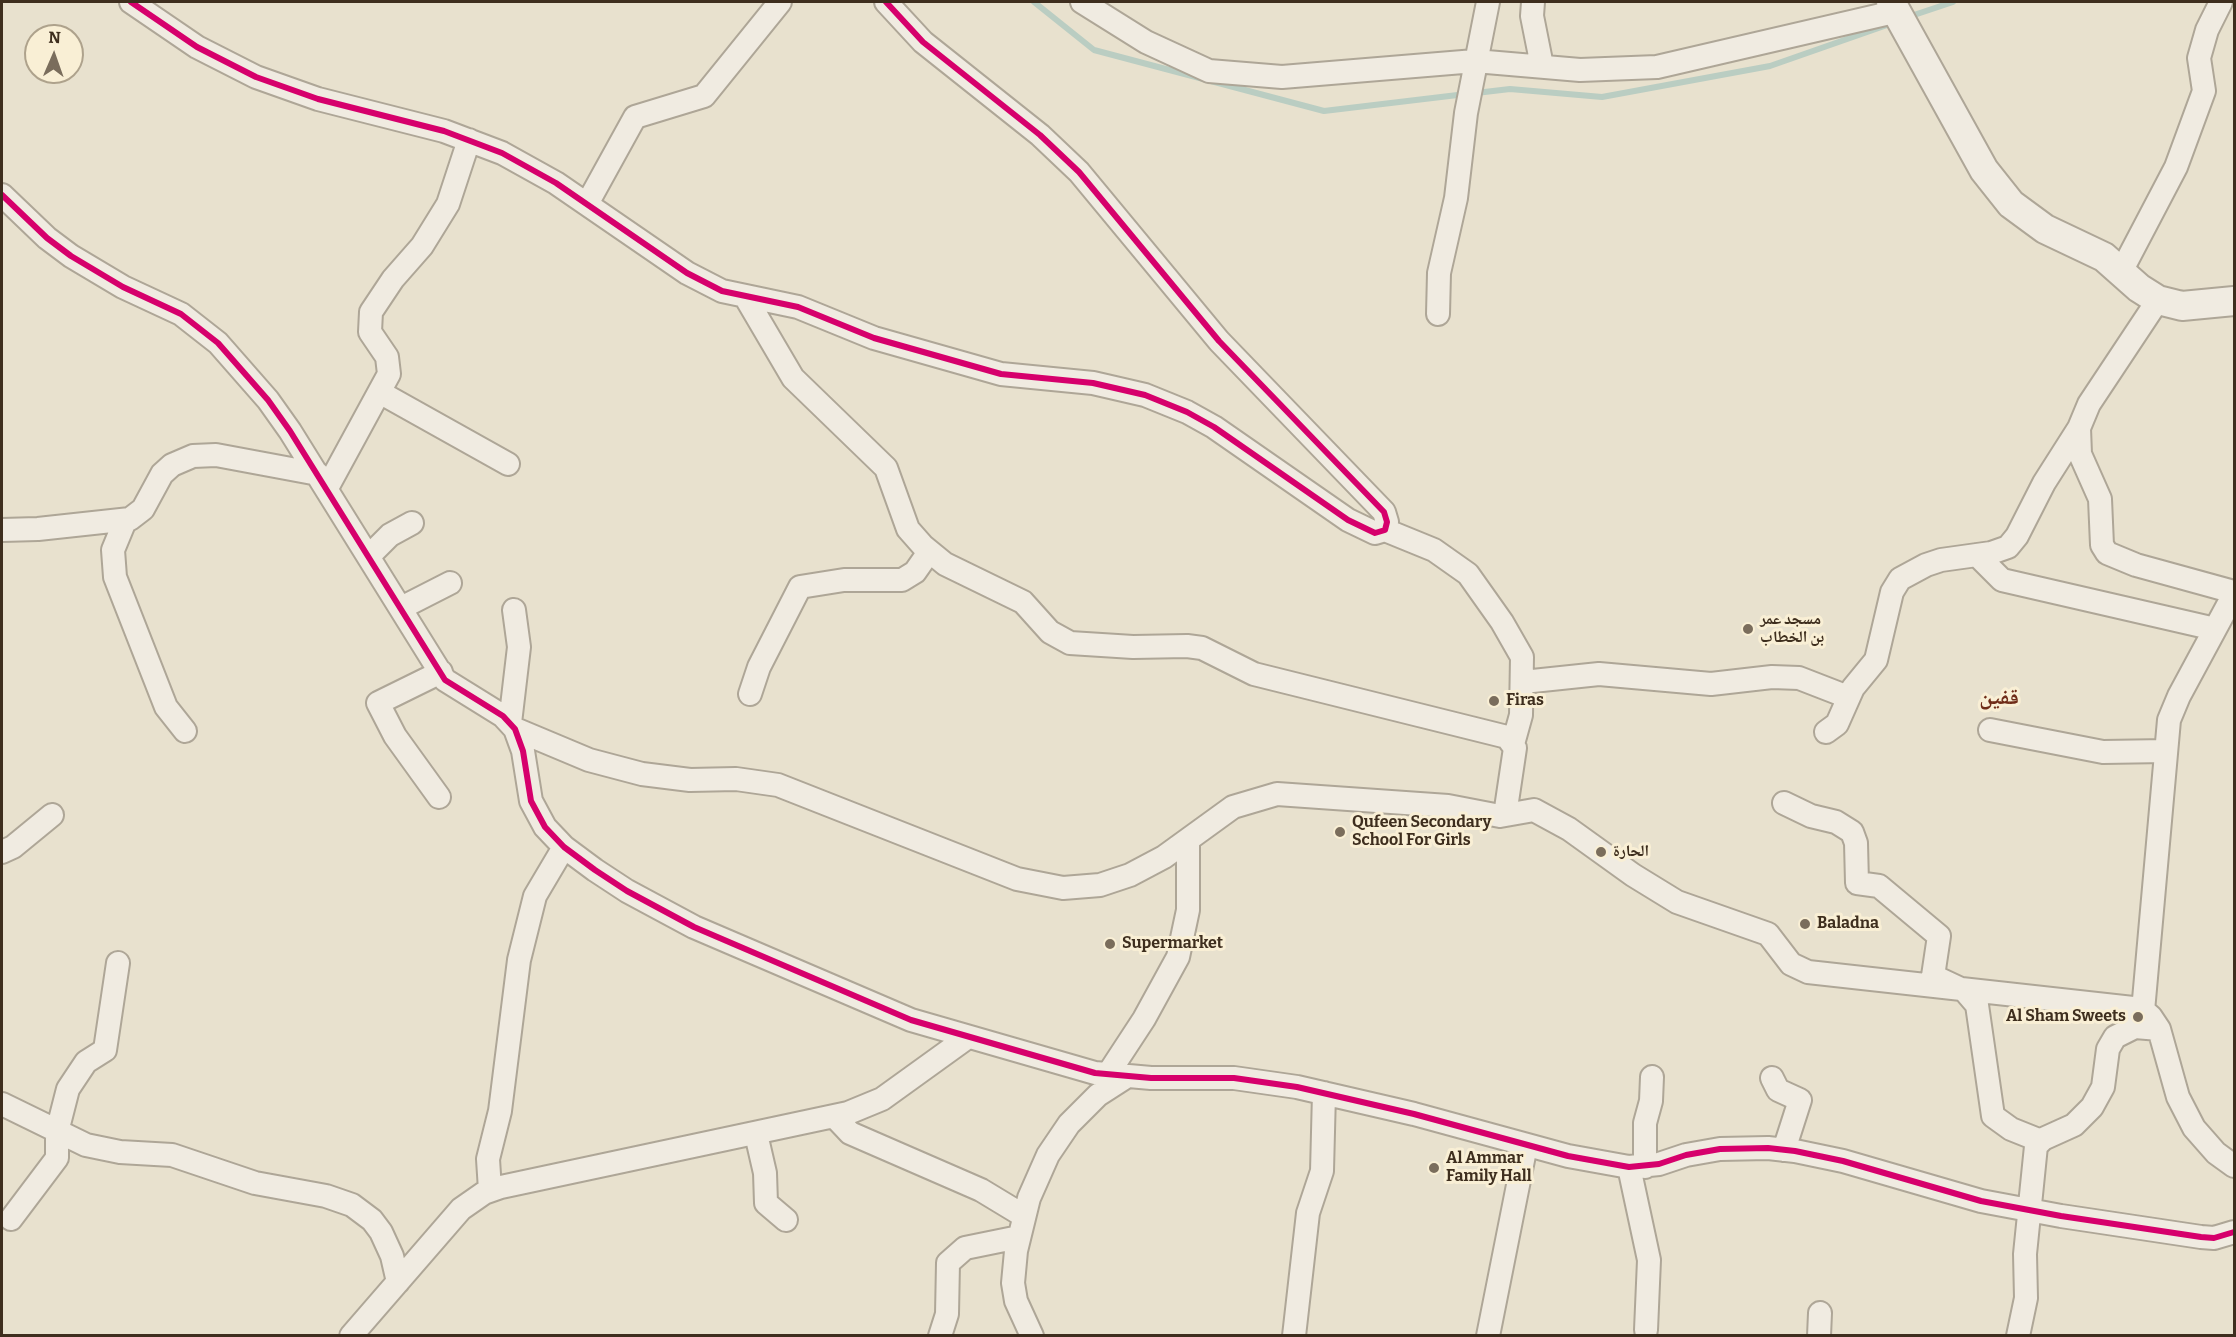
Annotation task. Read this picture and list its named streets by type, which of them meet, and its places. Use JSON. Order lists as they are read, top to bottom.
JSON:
{
  "districts": ["قفين"],
  "places": [
    "مسجد عمر بن الخطاب",
    "Firas",
    "Qufeen Secondary School For Girls",
    "الحارة",
    "Baladna",
    "Supermarket",
    "Al Sham Sweets",
    "Al Ammar Family Hall"
  ],
  "north": "top"
}
